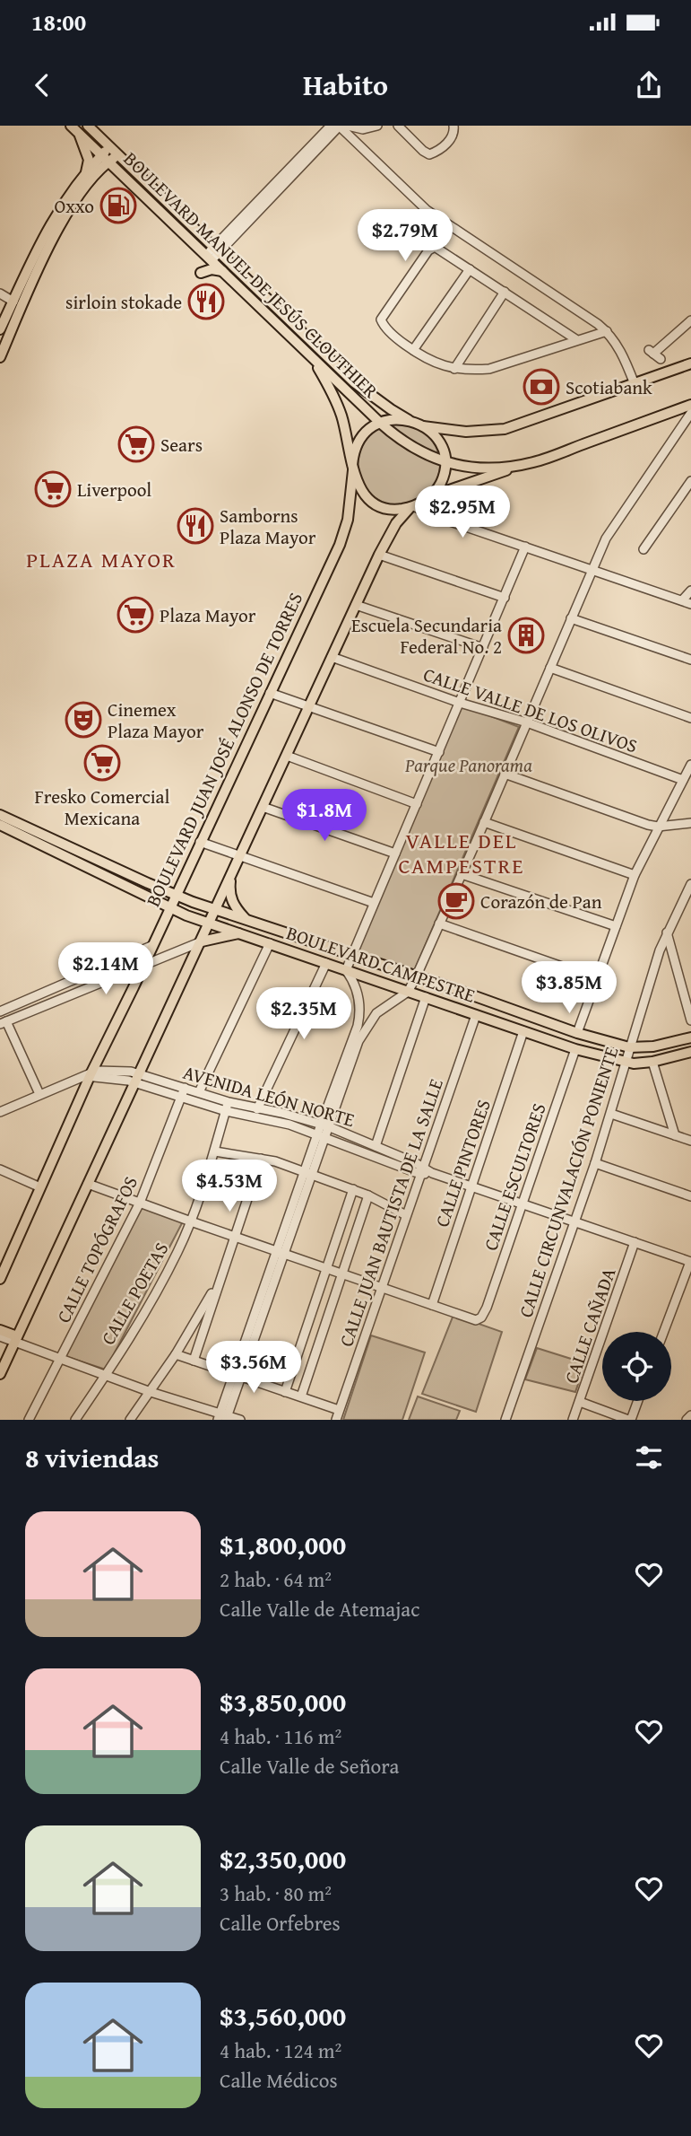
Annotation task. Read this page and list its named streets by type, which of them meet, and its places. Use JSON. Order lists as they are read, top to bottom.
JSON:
{
  "streets": {
    "main road": ["BOULEVARD MANUEL DE JESÚS CLOUTHIER", "BOULEVARD JUAN JOSÉ ALONSO DE TORRES", "BOULEVARD CAMPESTRE"],
    "street": [
      "CALLE VALLE DE LOS OLIVOS",
      "AVENIDA LEÓN NORTE",
      "CALLE PINTORES",
      "CALLE ESCULTORES",
      "CALLE CIRCUNVALACIÓN PONIENTE",
      "CALLE JUAN BAUTISTA DE LA SALLE",
      "CALLE TOPÓGRAFOS",
      "CALLE POETAS",
      "CALLE CAÑADA"
    ]
  },
  "crossings": [
    ["BOULEVARD MANUEL DE JESÚS CLOUTHIER", "BOULEVARD JUAN JOSÉ ALONSO DE TORRES"],
    ["BOULEVARD JUAN JOSÉ ALONSO DE TORRES", "BOULEVARD CAMPESTRE"],
    ["BOULEVARD JUAN JOSÉ ALONSO DE TORRES", "AVENIDA LEÓN NORTE"],
    ["BOULEVARD CAMPESTRE", "CALLE PINTORES"],
    ["BOULEVARD CAMPESTRE", "CALLE ESCULTORES"],
    ["BOULEVARD CAMPESTRE", "CALLE CIRCUNVALACIÓN PONIENTE"],
    ["BOULEVARD CAMPESTRE", "CALLE JUAN BAUTISTA DE LA SALLE"],
    ["AVENIDA LEÓN NORTE", "CALLE PINTORES"],
    ["AVENIDA LEÓN NORTE", "CALLE ESCULTORES"],
    ["AVENIDA LEÓN NORTE", "CALLE CIRCUNVALACIÓN PONIENTE"],
    ["AVENIDA LEÓN NORTE", "CALLE JUAN BAUTISTA DE LA SALLE"],
    ["AVENIDA LEÓN NORTE", "CALLE TOPÓGRAFOS"],
    ["AVENIDA LEÓN NORTE", "CALLE POETAS"],
    ["AVENIDA LEÓN NORTE", "CALLE CAÑADA"],
    ["CALLE PINTORES", "CALLE ESCULTORES"]
  ],
  "districts": ["PLAZA MAYOR", "VALLE DEL CAMPESTRE"],
  "parks": ["Parque Panorama"],
  "places": {
    "fuel station": ["Oxxo"],
    "restaurant": ["sirloin stokade", "Samborns Plaza Mayor"],
    "bank": ["Scotiabank"],
    "supermarket": [
      "Sears",
      "Liverpool",
      "Plaza Mayor",
      "Fresko Comercial Mexicana"
    ],
    "building": ["Escuela Secundaria Federal No. 2"],
    "theatre": ["Cinemex Plaza Mayor"],
    "cafe": ["Corazón de Pan"]
  },
  "page": {
    "status": "18:00",
    "header": "Habito",
    "price": [
      "$2.79M",
      "$2.95M",
      "$1.8M",
      "$2.14M",
      "$3.85M",
      "$2.35M",
      "$4.53M",
      "$3.56M"
    ],
    "heading": "8 viviendas",
    "list": [
      {
        "name": "$1,800,000",
        "note": "2 hab. · 64 m² · Calle Valle de Atemajac"
      },
      {
        "name": "$3,850,000",
        "note": "4 hab. · 116 m² · Calle Valle de Señora"
      },
      {
        "name": "$2,350,000",
        "note": "3 hab. · 80 m² · Calle Orfebres"
      },
      {
        "name": "$3,560,000",
        "note": "4 hab. · 124 m² · Calle Médicos"
      }
    ]
  }
}
